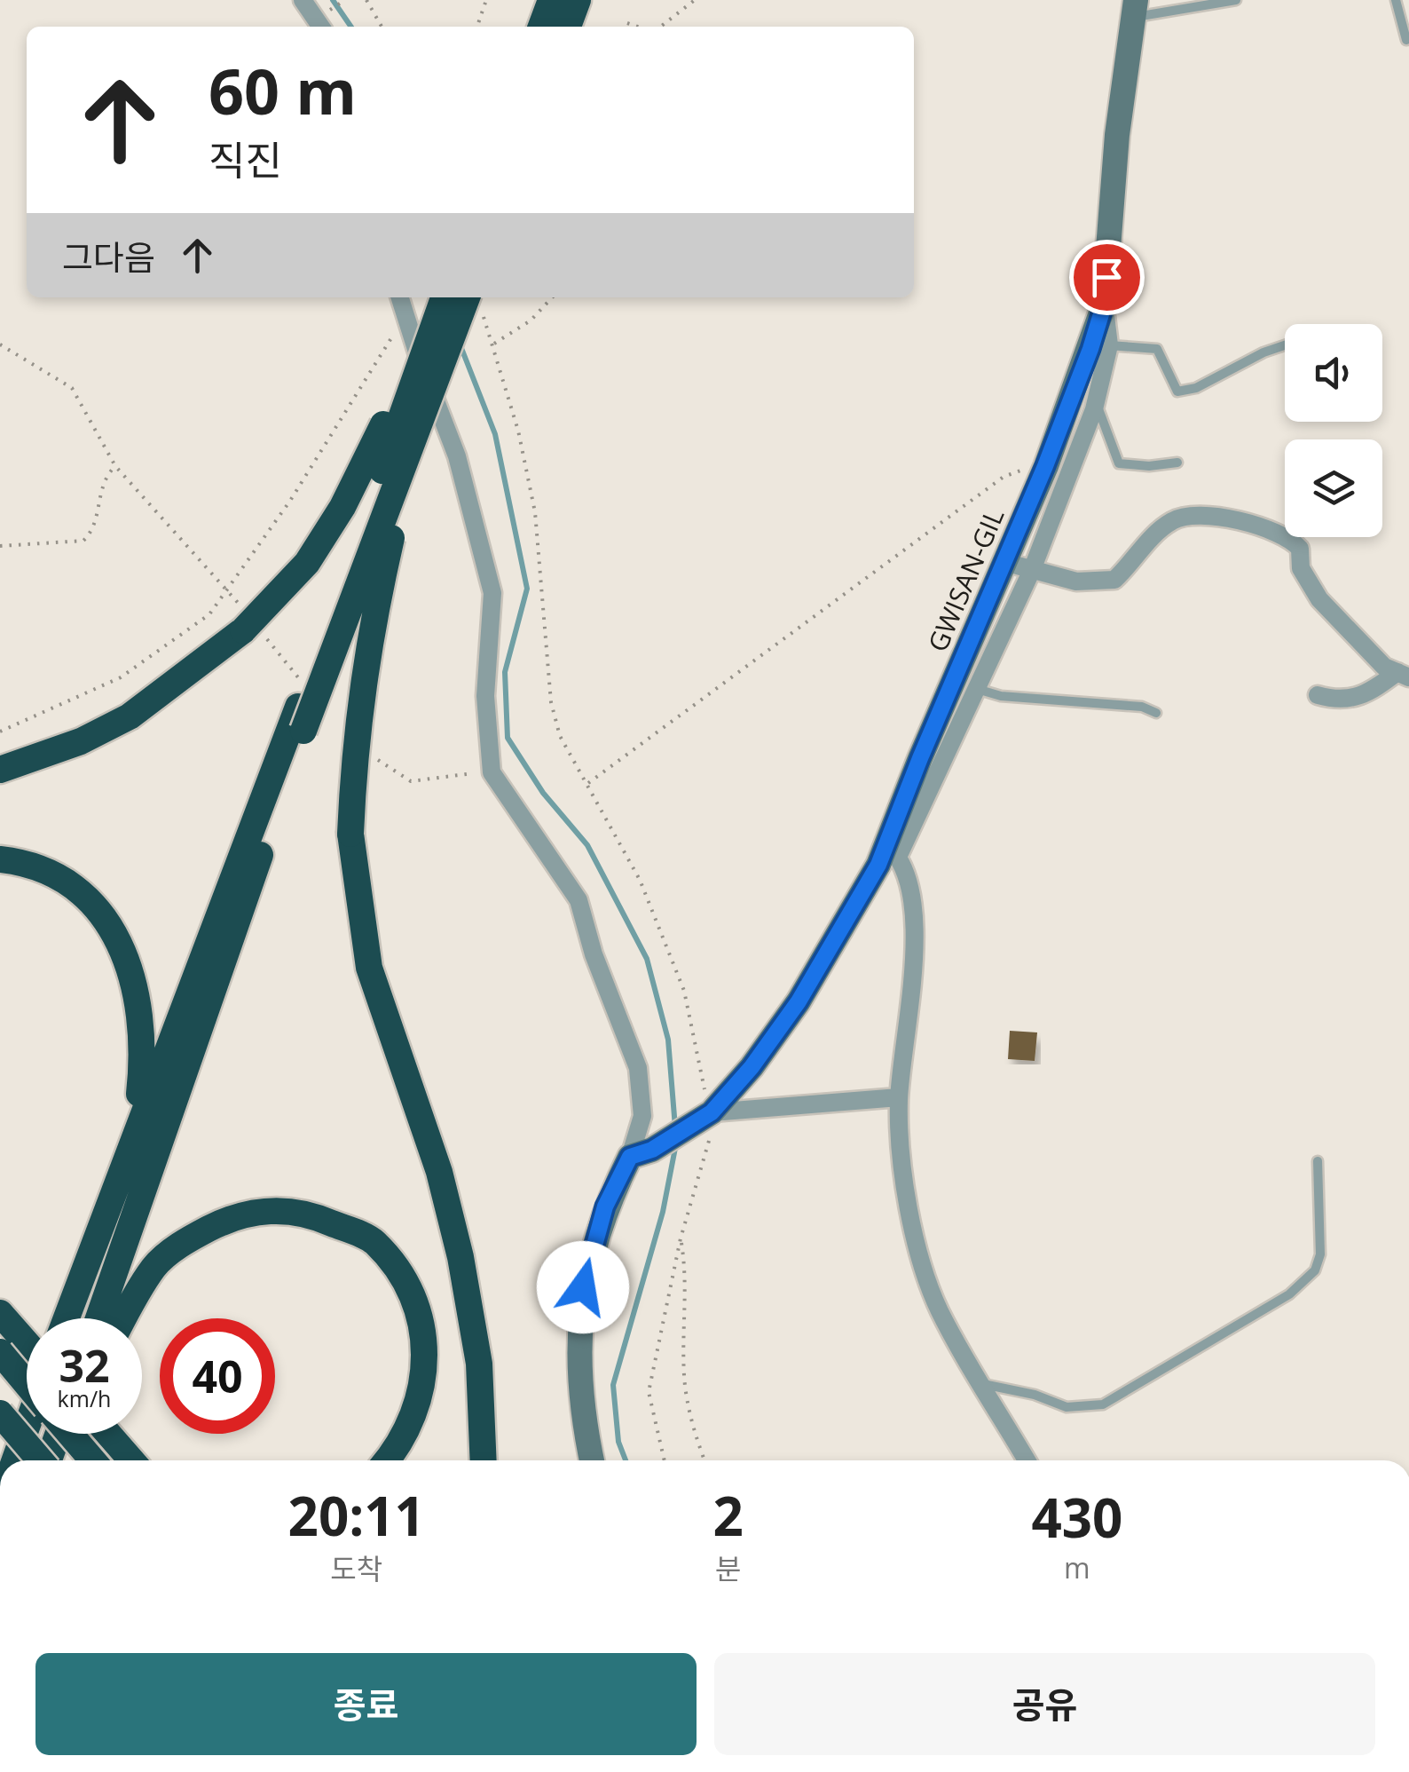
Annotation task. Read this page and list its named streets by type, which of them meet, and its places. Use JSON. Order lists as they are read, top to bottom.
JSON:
{
  "streets": {
    "street": ["GWISAN-GIL"]
  },
  "page": {
    "turn": ["60 m", "직진"],
    "then": "그다음",
    "speed": "32 km/h",
    "limit": "40",
    "eta": [
      "20:11",
      "도착",
      "2",
      "분",
      "430",
      "m"
    ],
    "buttons": ["종료", "공유"]
  }
}
